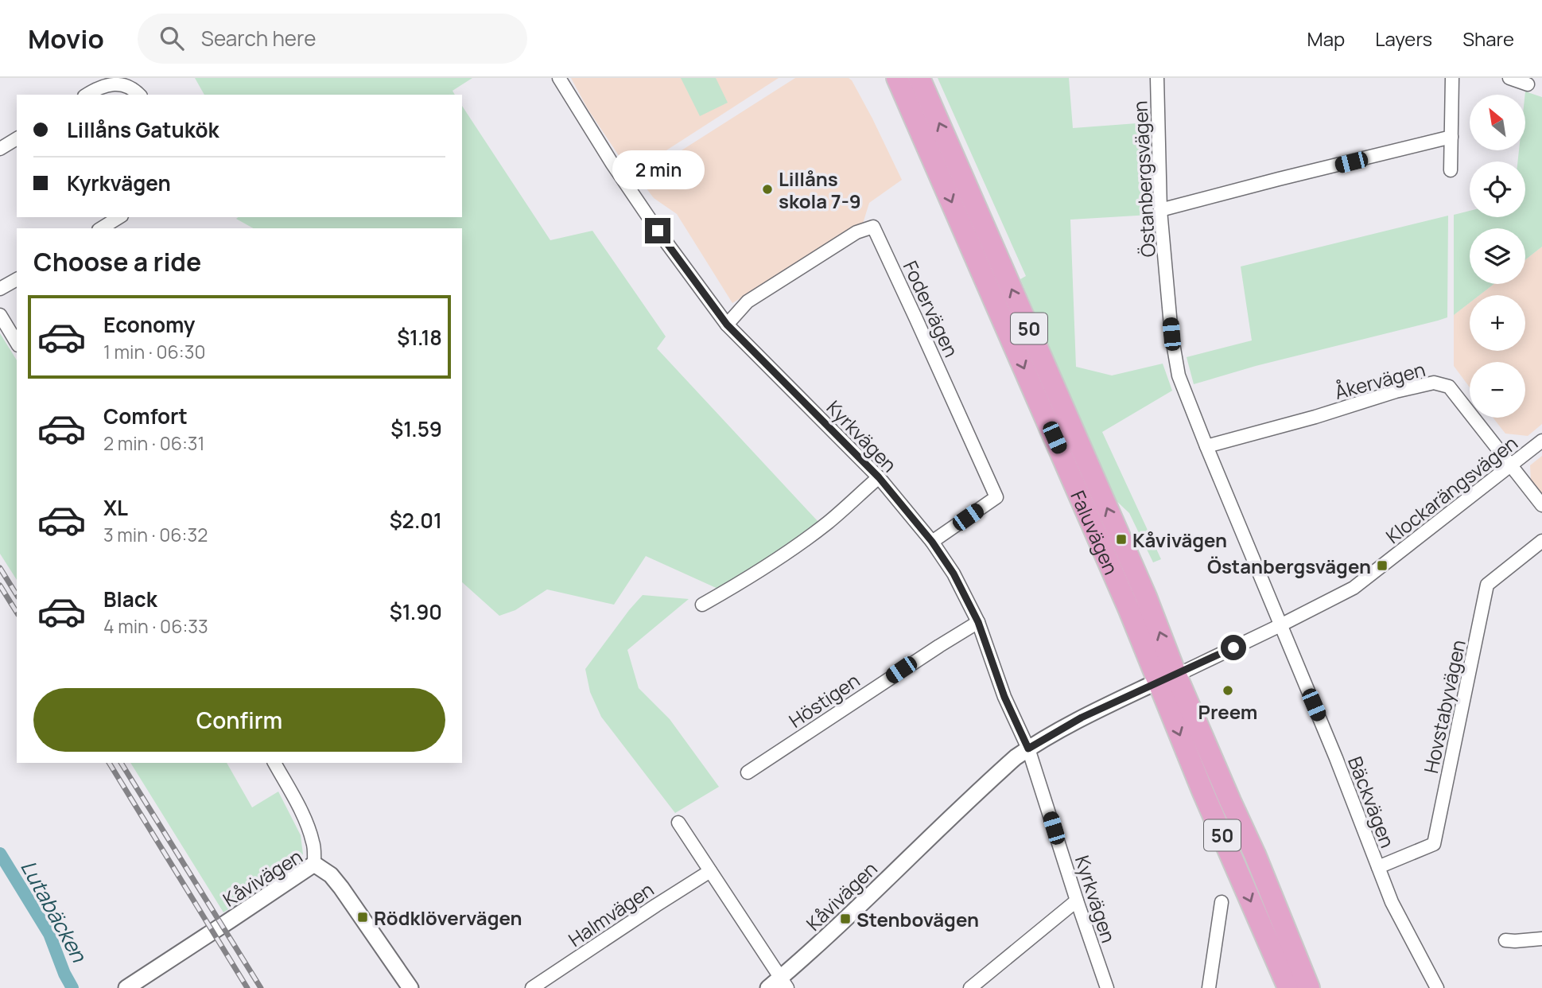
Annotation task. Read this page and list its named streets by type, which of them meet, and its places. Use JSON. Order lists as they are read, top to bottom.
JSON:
{
  "streets": {
    "highway": ["50", "Faluvägen"],
    "street": [
      "Östanbergsvägen",
      "Fodervägen",
      "Åkervägen",
      "Kyrkvägen",
      "Klockarängsvägen",
      "Höstigen",
      "Hovstabyvägen",
      "Bäckvägen",
      "Kåvivägen",
      "Halmvägen"
    ]
  },
  "crossings": [
    ["Östanbergsvägen", "Åkervägen"],
    ["Östanbergsvägen", "Klockarängsvägen"],
    ["Östanbergsvägen", "Bäckvägen"],
    ["Fodervägen", "Kyrkvägen"],
    ["Åkervägen", "Klockarängsvägen"],
    ["Kyrkvägen", "Höstigen"],
    ["Kyrkvägen", "Kåvivägen"],
    ["Klockarängsvägen", "Faluvägen"],
    ["Klockarängsvägen", "Bäckvägen"],
    ["Klockarängsvägen", "Kåvivägen"],
    ["Faluvägen", "Kåvivägen"],
    ["Hovstabyvägen", "Bäckvägen"]
  ],
  "water": ["Lutabäcken"],
  "places": {
    "other": ["Lillåns skola 7-9", "Preem"],
    "transit": [
      "Kåvivägen",
      "Östanbergsvägen",
      "Rödklövervägen",
      "Stenbovägen"
    ]
  },
  "north": "top left",
  "page": {
    "header": "Movio",
    "search": "Search here",
    "nav": ["Map", "Layers", "Share"],
    "map_buttons": ["+", "−"],
    "banner": ["Lillåns Gatukök", "Kyrkvägen"],
    "bubble": "2 min",
    "heading": "Choose a ride",
    "list": [
      {
        "name": "Economy",
        "note": "1 min · 06:30",
        "value": "$1.18"
      },
      {
        "name": "Comfort",
        "note": "2 min · 06:31",
        "value": "$1.59"
      },
      {
        "name": "XL",
        "note": "3 min · 06:32",
        "value": "$2.01"
      },
      {
        "name": "Black",
        "note": "4 min · 06:33",
        "value": "$1.90"
      }
    ],
    "buttons": "Confirm"
  }
}
